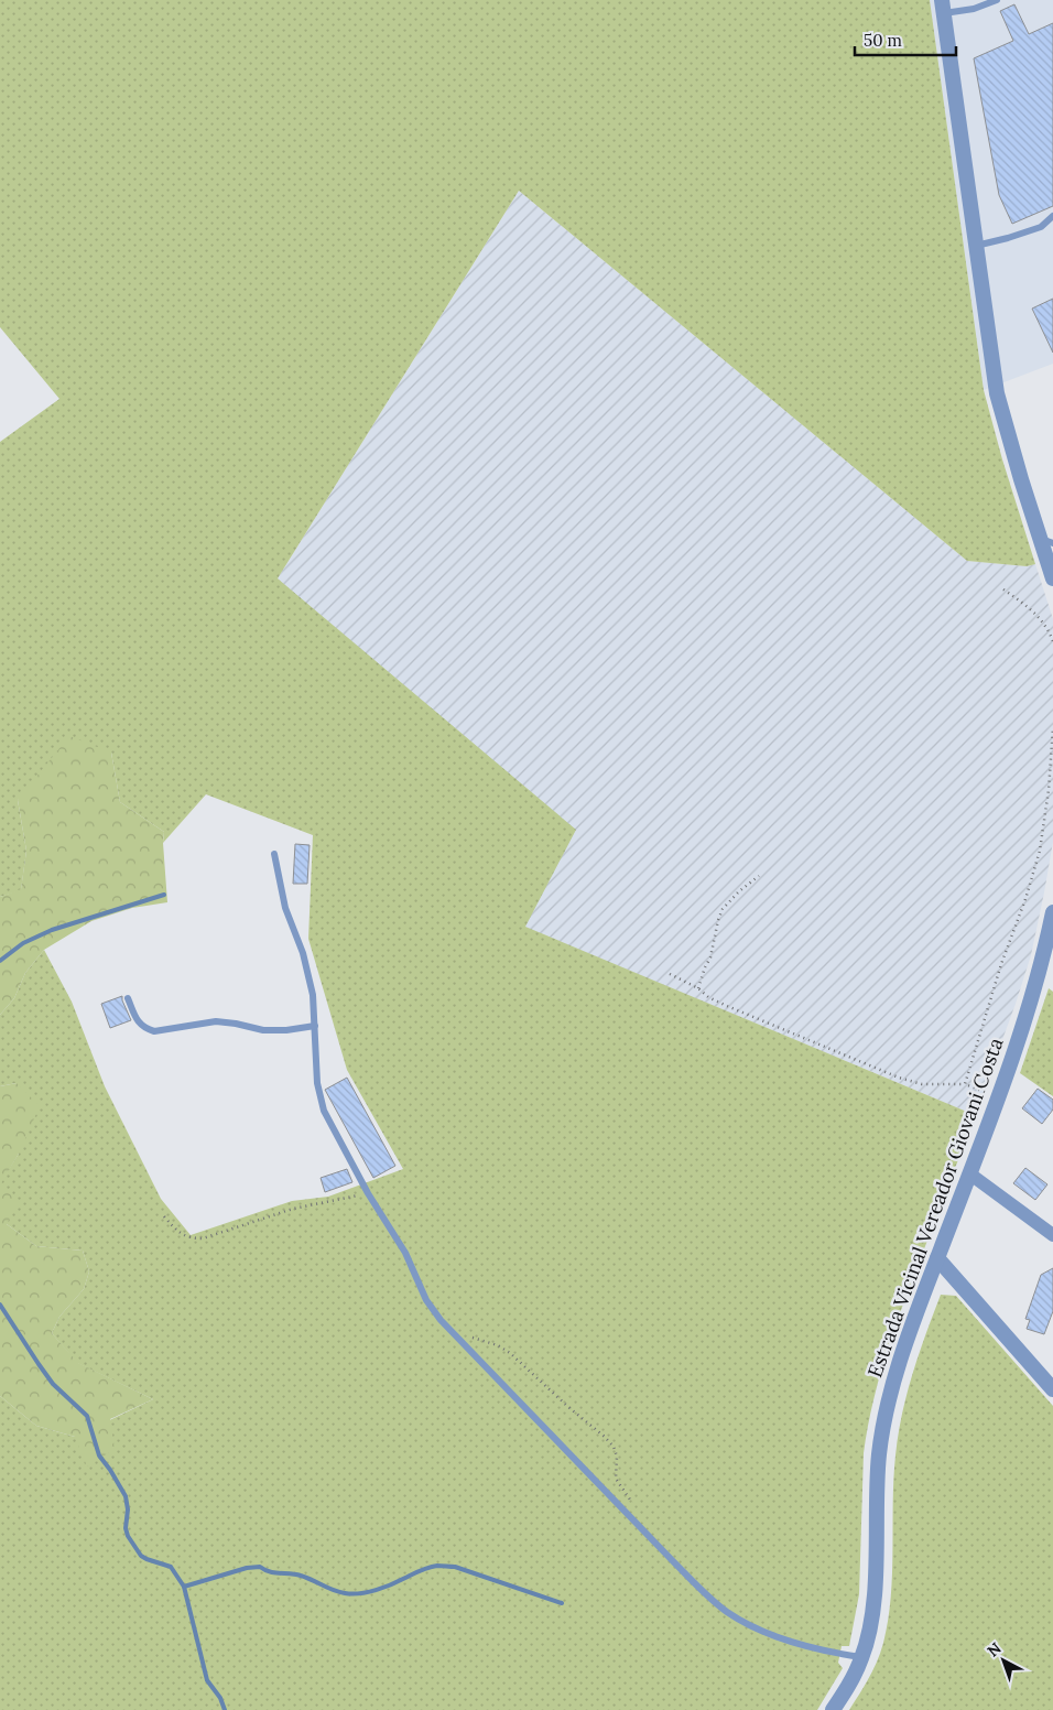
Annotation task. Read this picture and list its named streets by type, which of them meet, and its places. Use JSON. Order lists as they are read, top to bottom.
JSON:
{
  "streets": {
    "street": ["Estrada Vicinal Vereador Giovani Costa"]
  },
  "scale_bar": "50 m",
  "north": "top left"
}
